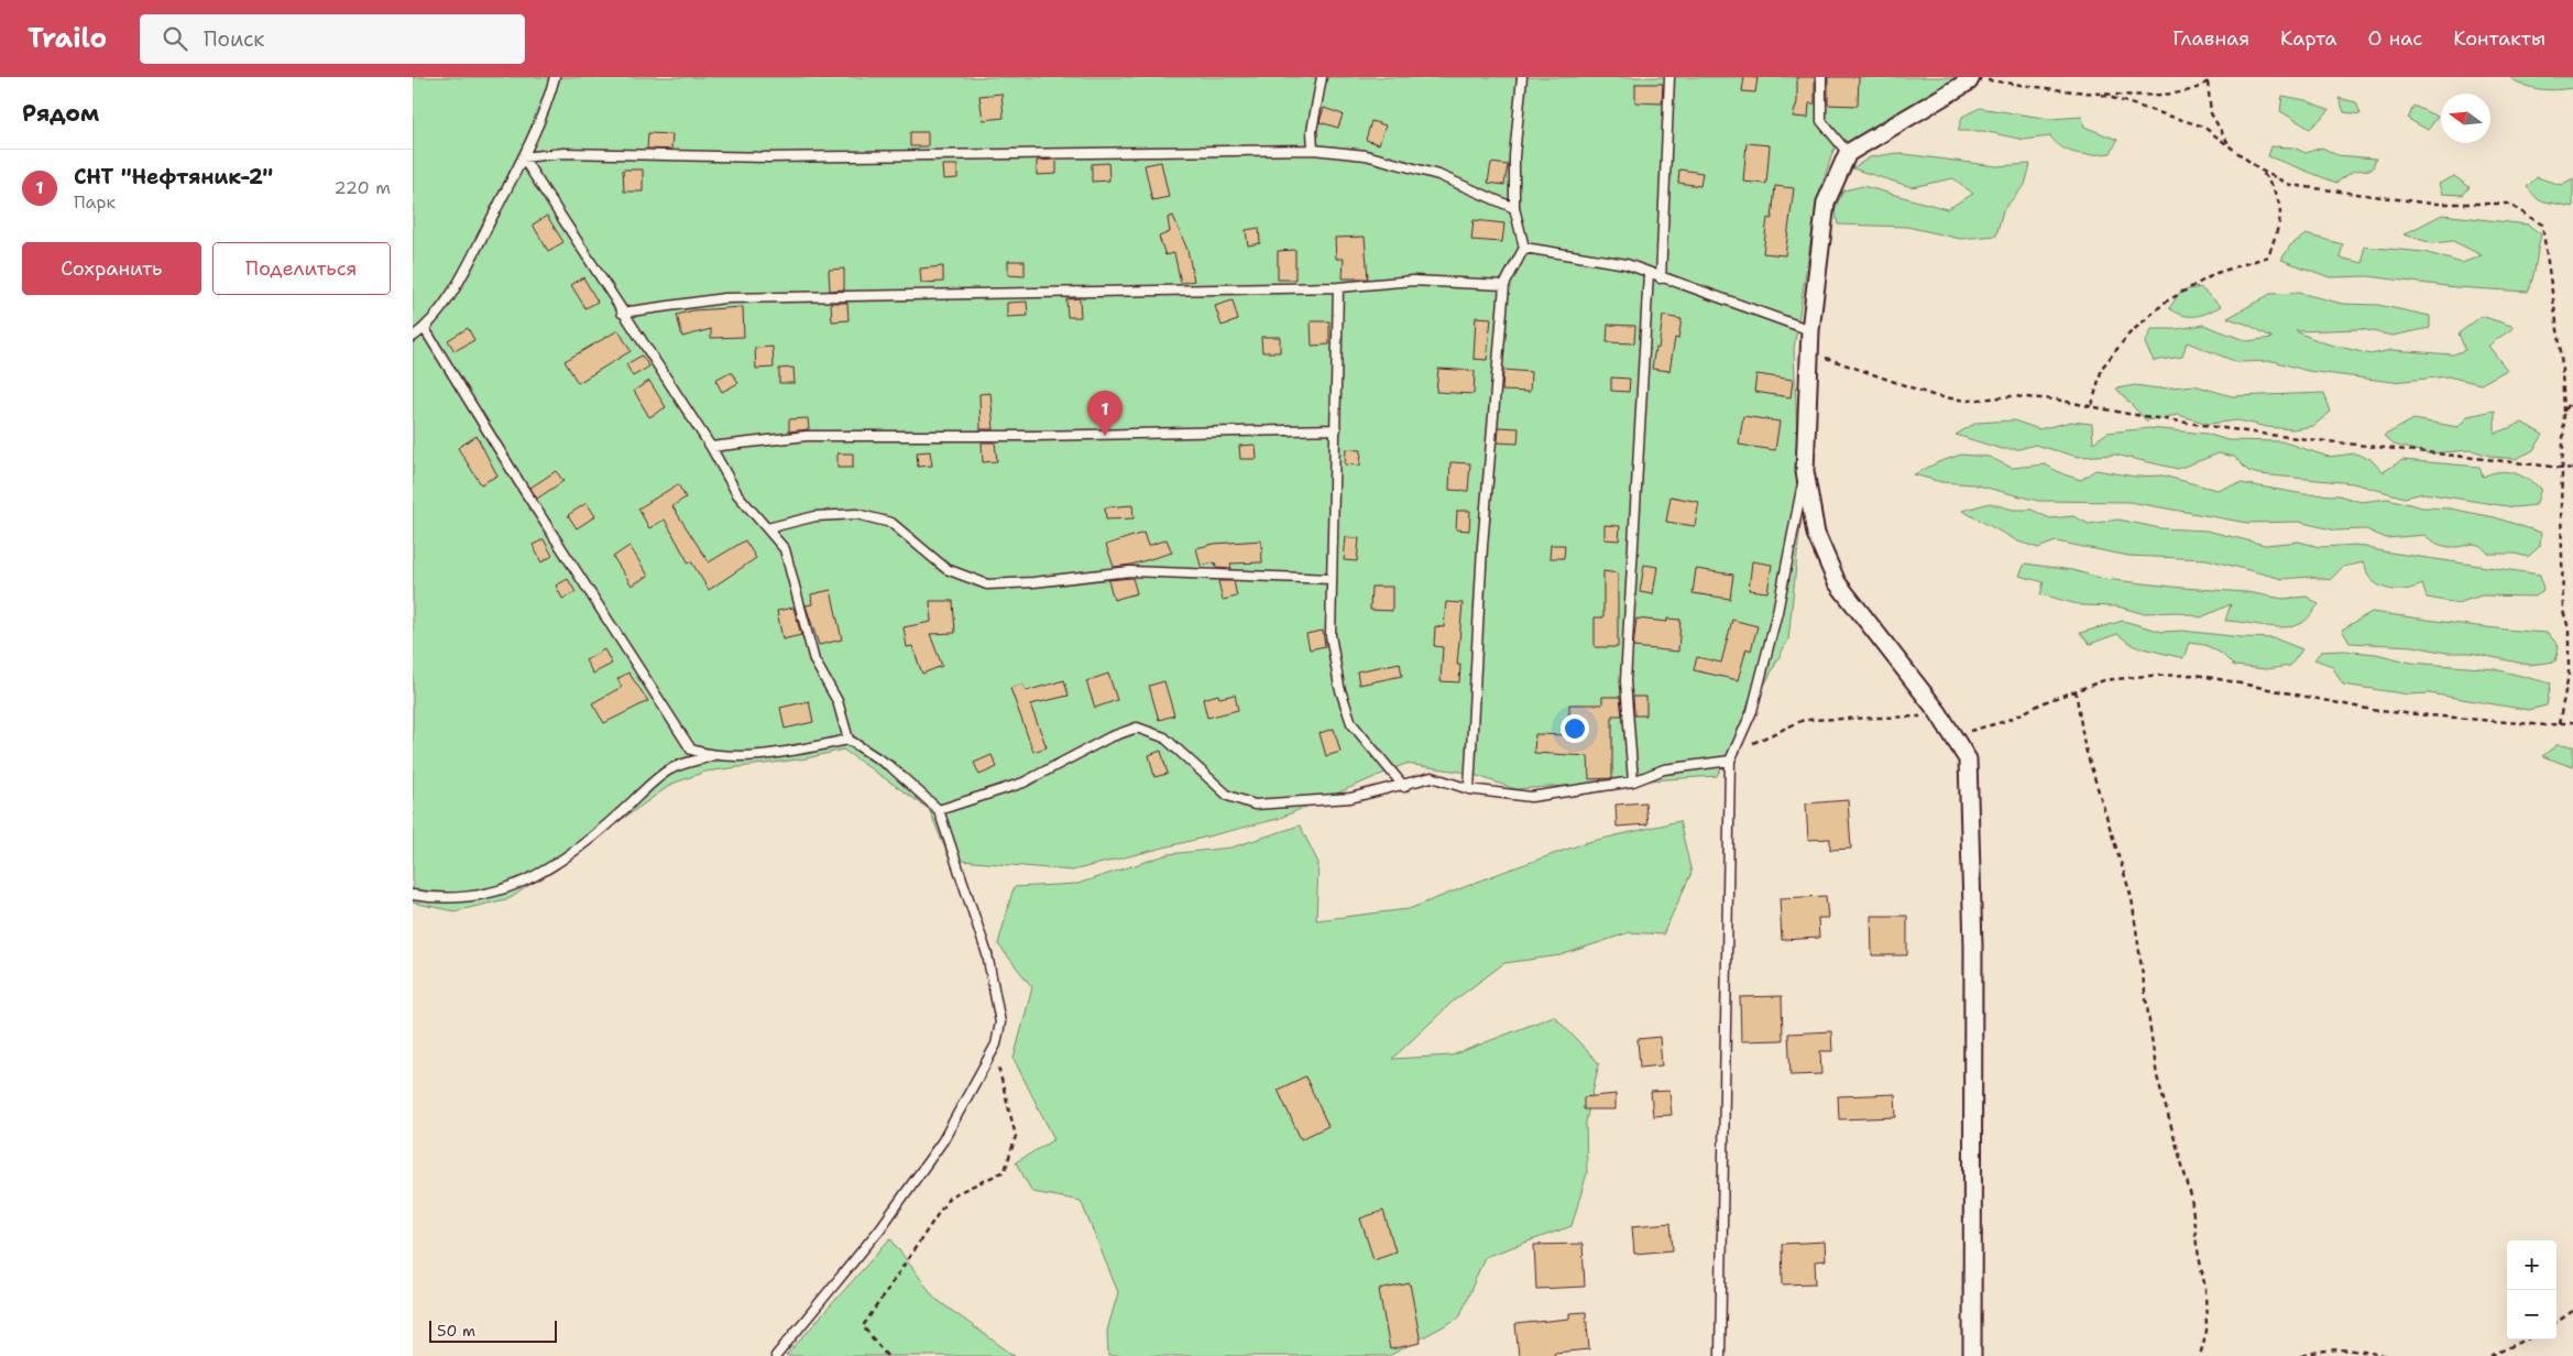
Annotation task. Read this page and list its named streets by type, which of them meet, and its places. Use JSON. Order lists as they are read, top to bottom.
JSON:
{
  "scale_bar": "50 m",
  "north": "left",
  "page": {
    "header": "Trailo",
    "search": "Поиск",
    "nav": [
      "Главная",
      "Карта",
      "О нас",
      "Контакты"
    ],
    "heading": "Рядом",
    "list": [
      {
        "mark": "1",
        "name": "СНТ \"Нефтяник-2\"",
        "note": "Парк",
        "value": "220 m"
      }
    ],
    "buttons": ["Сохранить", "Поделиться"],
    "pins": "1",
    "map_buttons": ["+", "−"],
    "scale": "50 m"
  }
}
